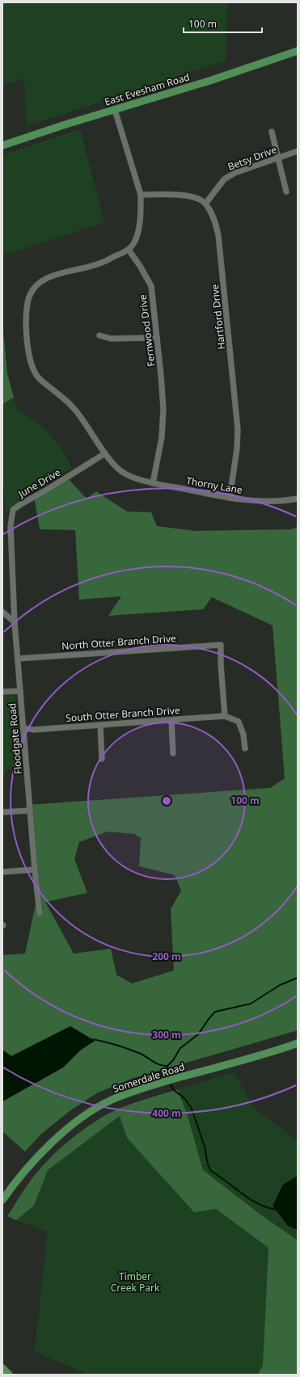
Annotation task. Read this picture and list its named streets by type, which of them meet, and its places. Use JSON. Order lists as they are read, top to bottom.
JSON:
{
  "streets": {
    "main road": ["East Evesham Road", "Somerdale Road"],
    "street": [
      "Betsy Drive",
      "Hartford Drive",
      "Fernwood Drive",
      "June Drive",
      "Thorny Lane",
      "North Otter Branch Drive",
      "South Otter Branch Drive",
      "Floodgate Road"
    ]
  },
  "crossings": [
    ["Betsy Drive", "Hartford Drive"],
    ["Hartford Drive", "Thorny Lane"],
    ["Fernwood Drive", "Thorny Lane"],
    ["June Drive", "Thorny Lane"],
    ["June Drive", "Floodgate Road"],
    ["North Otter Branch Drive", "South Otter Branch Drive"],
    ["North Otter Branch Drive", "Floodgate Road"],
    ["South Otter Branch Drive", "Floodgate Road"]
  ],
  "parks": ["Timber Creek Park"],
  "scale_bar": "100 m",
  "rings": [
    "100 m",
    "200 m",
    "300 m",
    "400 m"
  ]
}
